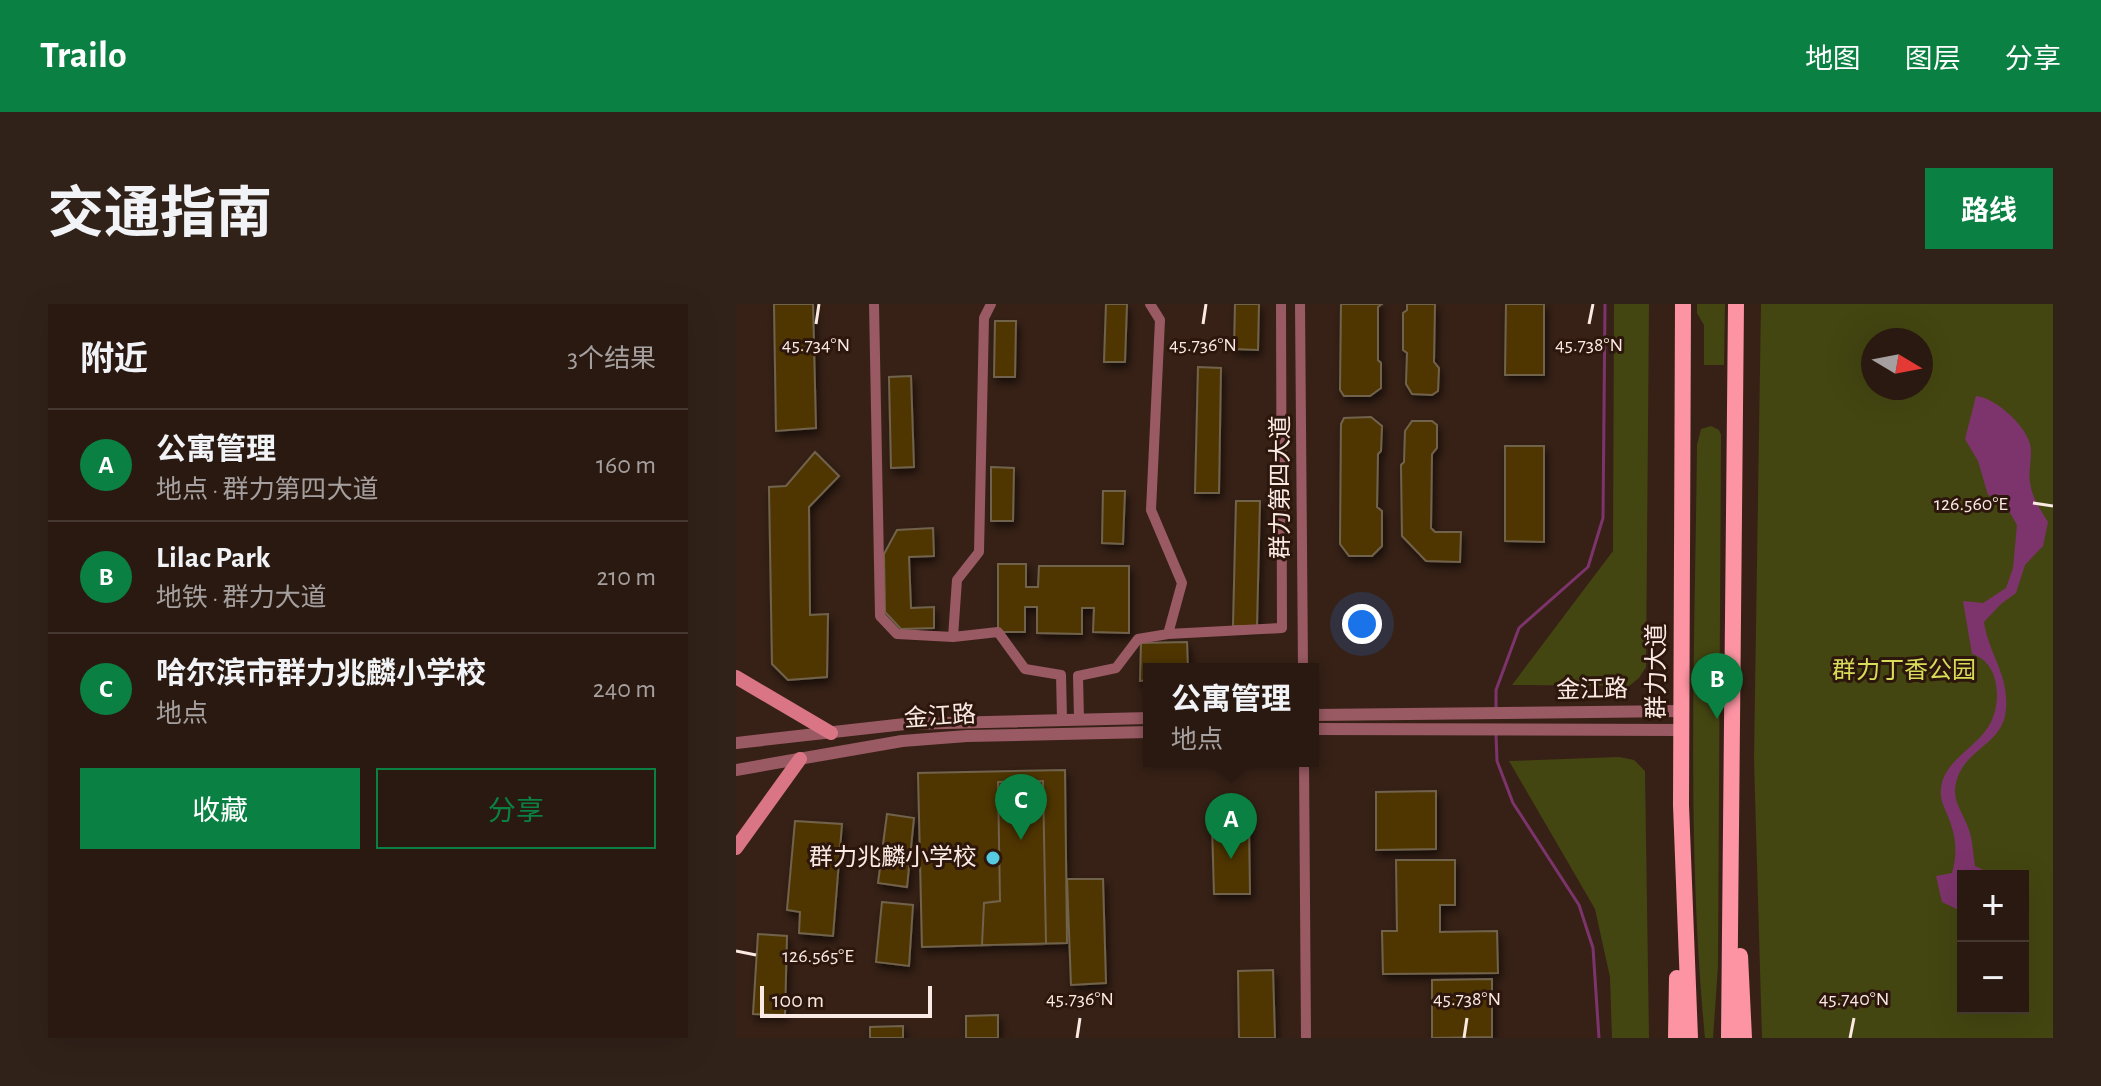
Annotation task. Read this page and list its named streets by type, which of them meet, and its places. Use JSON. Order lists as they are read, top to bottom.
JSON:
{
  "streets": {
    "main road": ["群力大道"],
    "street": ["群力第四大道", "金江路"]
  },
  "crossings": [
    ["群力大道", "金江路"]
  ],
  "parks": ["群力丁香公园"],
  "places": ["群力兆麟小学校"],
  "scale_bar": "100 m",
  "north": "right",
  "page": {
    "header": "Trailo",
    "nav": ["地图", "图层", "分享"],
    "title": "交通指南",
    "buttons": [
      "路线",
      ["收藏", "分享"]
    ],
    "heading": ["附近", "3个结果"],
    "list": [
      {
        "mark": "A",
        "name": "公寓管理",
        "note": "地点 · 群力第四大道",
        "value": "160 m"
      },
      {
        "mark": "B",
        "name": "Lilac Park",
        "note": "地铁 · 群力大道",
        "value": "210 m"
      },
      {
        "mark": "C",
        "name": "哈尔滨市群力兆麟小学校",
        "note": "地点",
        "value": "240 m"
      }
    ],
    "pins": ["B", "C", "A"],
    "popup": ["公寓管理", "地点"],
    "map_buttons": ["+", "−"],
    "scale": "100 m"
  },
  "coordinates": [
    "45.734°N",
    "45.736°N",
    "45.738°N",
    "126.560°E",
    "126.565°E",
    "45.740°N"
  ]
}
